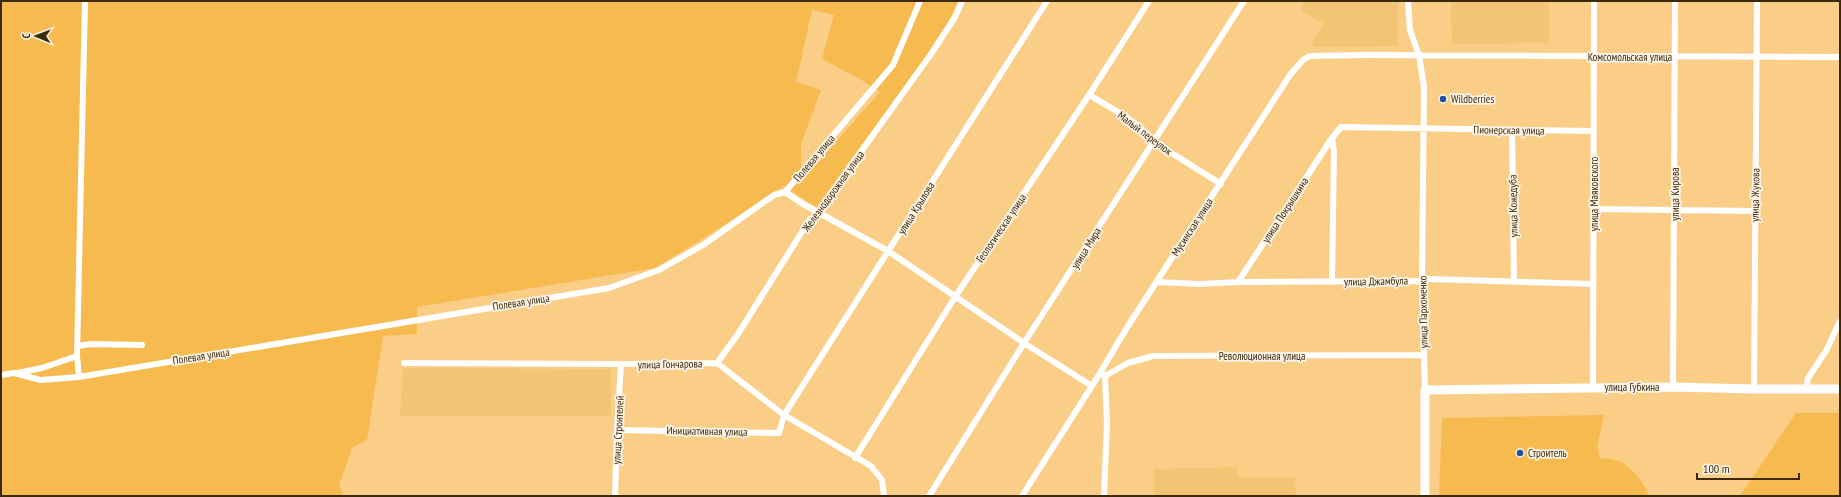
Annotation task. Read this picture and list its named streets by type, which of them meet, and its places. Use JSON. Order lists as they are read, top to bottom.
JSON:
{
  "streets": {
    "street": [
      "Комсомольская улица",
      "Пионерская улица",
      "Малый переулок",
      "Полевая улица",
      "Железнодорожная улица",
      "улица Маяковского",
      "улица Кирова",
      "улица Жукова",
      "улица Кожедуба",
      "улица Крылова",
      "улица Покрышкина",
      "Мусинская улица",
      "Геологическая улица",
      "улица Мира",
      "улица Джамбула",
      "улица Пархоменко",
      "Революционная улица",
      "улица Гончарова",
      "улица Губкина",
      "улица Строителей",
      "Инициативная улица"
    ]
  },
  "crossings": [
    ["Комсомольская улица", "улица Маяковского"],
    ["Комсомольская улица", "улица Кирова"],
    ["Комсомольская улица", "улица Жукова"],
    ["Комсомольская улица", "Мусинская улица"],
    ["Комсомольская улица", "улица Пархоменко"],
    ["Пионерская улица", "улица Маяковского"],
    ["Пионерская улица", "улица Кожедуба"],
    ["Пионерская улица", "улица Покрышкина"],
    ["Пионерская улица", "улица Пархоменко"],
    ["Малый переулок", "Мусинская улица"],
    ["Малый переулок", "Геологическая улица"],
    ["Малый переулок", "улица Мира"],
    ["Железнодорожная улица", "улица Гончарова"],
    ["улица Маяковского", "улица Джамбула"],
    ["улица Маяковского", "улица Губкина"],
    ["улица Кирова", "улица Губкина"],
    ["улица Жукова", "улица Губкина"],
    ["улица Кожедуба", "улица Джамбула"],
    ["улица Крылова", "улица Гончарова"],
    ["улица Крылова", "Инициативная улица"],
    ["улица Покрышкина", "улица Джамбула"],
    ["улица Покрышкина", "улица Пархоменко"],
    ["Мусинская улица", "улица Джамбула"],
    ["Мусинская улица", "улица Пархоменко"],
    ["Мусинская улица", "Революционная улица"],
    ["Геологическая улица", "улица Гончарова"],
    ["улица Джамбула", "улица Пархоменко"],
    ["улица Пархоменко", "Революционная улица"],
    ["улица Пархоменко", "улица Губкина"],
    ["улица Гончарова", "улица Строителей"],
    ["улица Гончарова", "Инициативная улица"],
    ["улица Строителей", "Инициативная улица"]
  ],
  "places": ["Wildberries", "Строитель"],
  "scale_bar": "100 m",
  "north": "left"
}
